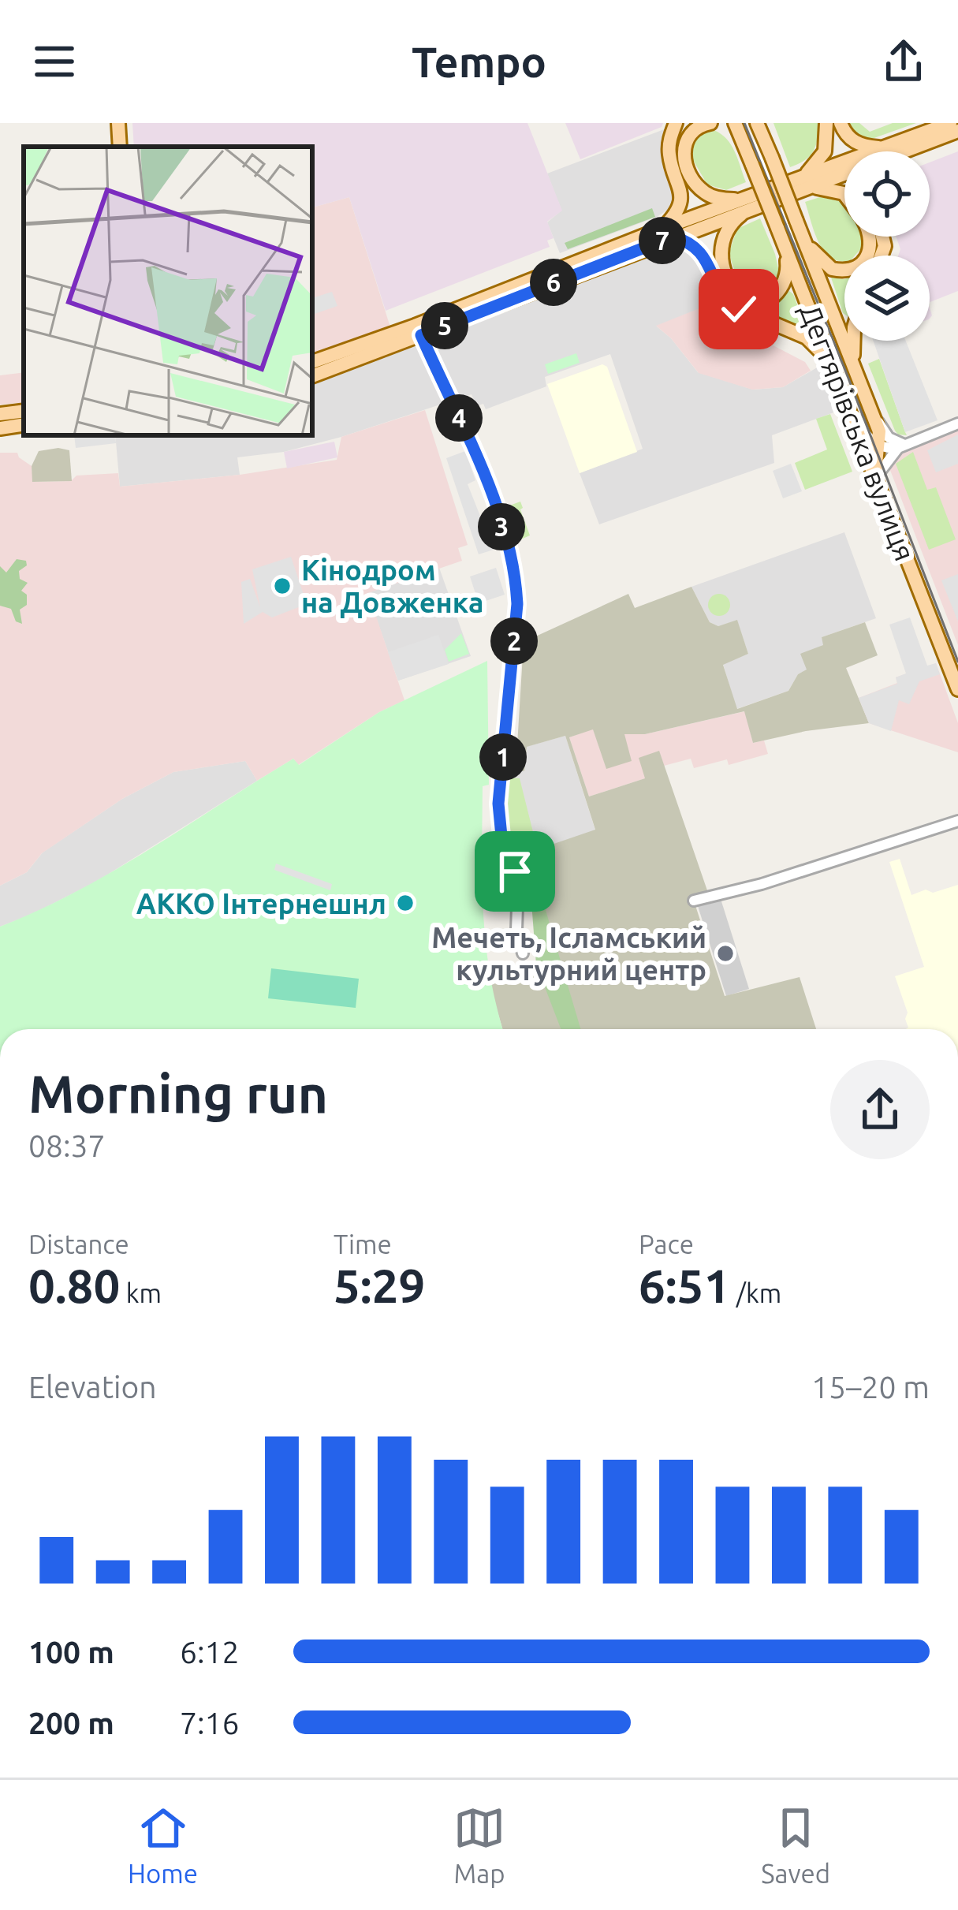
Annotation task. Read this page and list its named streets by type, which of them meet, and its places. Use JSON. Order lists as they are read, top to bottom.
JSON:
{
  "streets": {
    "main road": ["Дегтярівська вулиця"]
  },
  "places": ["Кінодром на Довженка", "АККО Інтернешнл", "Мечеть, Ісламський культурний центр"],
  "page": {
    "header": "Tempo",
    "pins": [
      "7",
      "6",
      "5",
      "4",
      "3",
      "2",
      "1"
    ],
    "heading": ["Morning run", "08:37"],
    "stats": [
      ["Distance", "0.80 km"],
      ["Time", "5:29"],
      ["Pace", "6:51 /km"]
    ],
    "chart": ["Elevation", "15–20 m"],
    "list": [
      {
        "name": "100 m",
        "note": "6:12"
      },
      {
        "name": "200 m",
        "note": "7:16"
      }
    ],
    "tabs": ["Home", "Map", "Saved"]
  }
}
